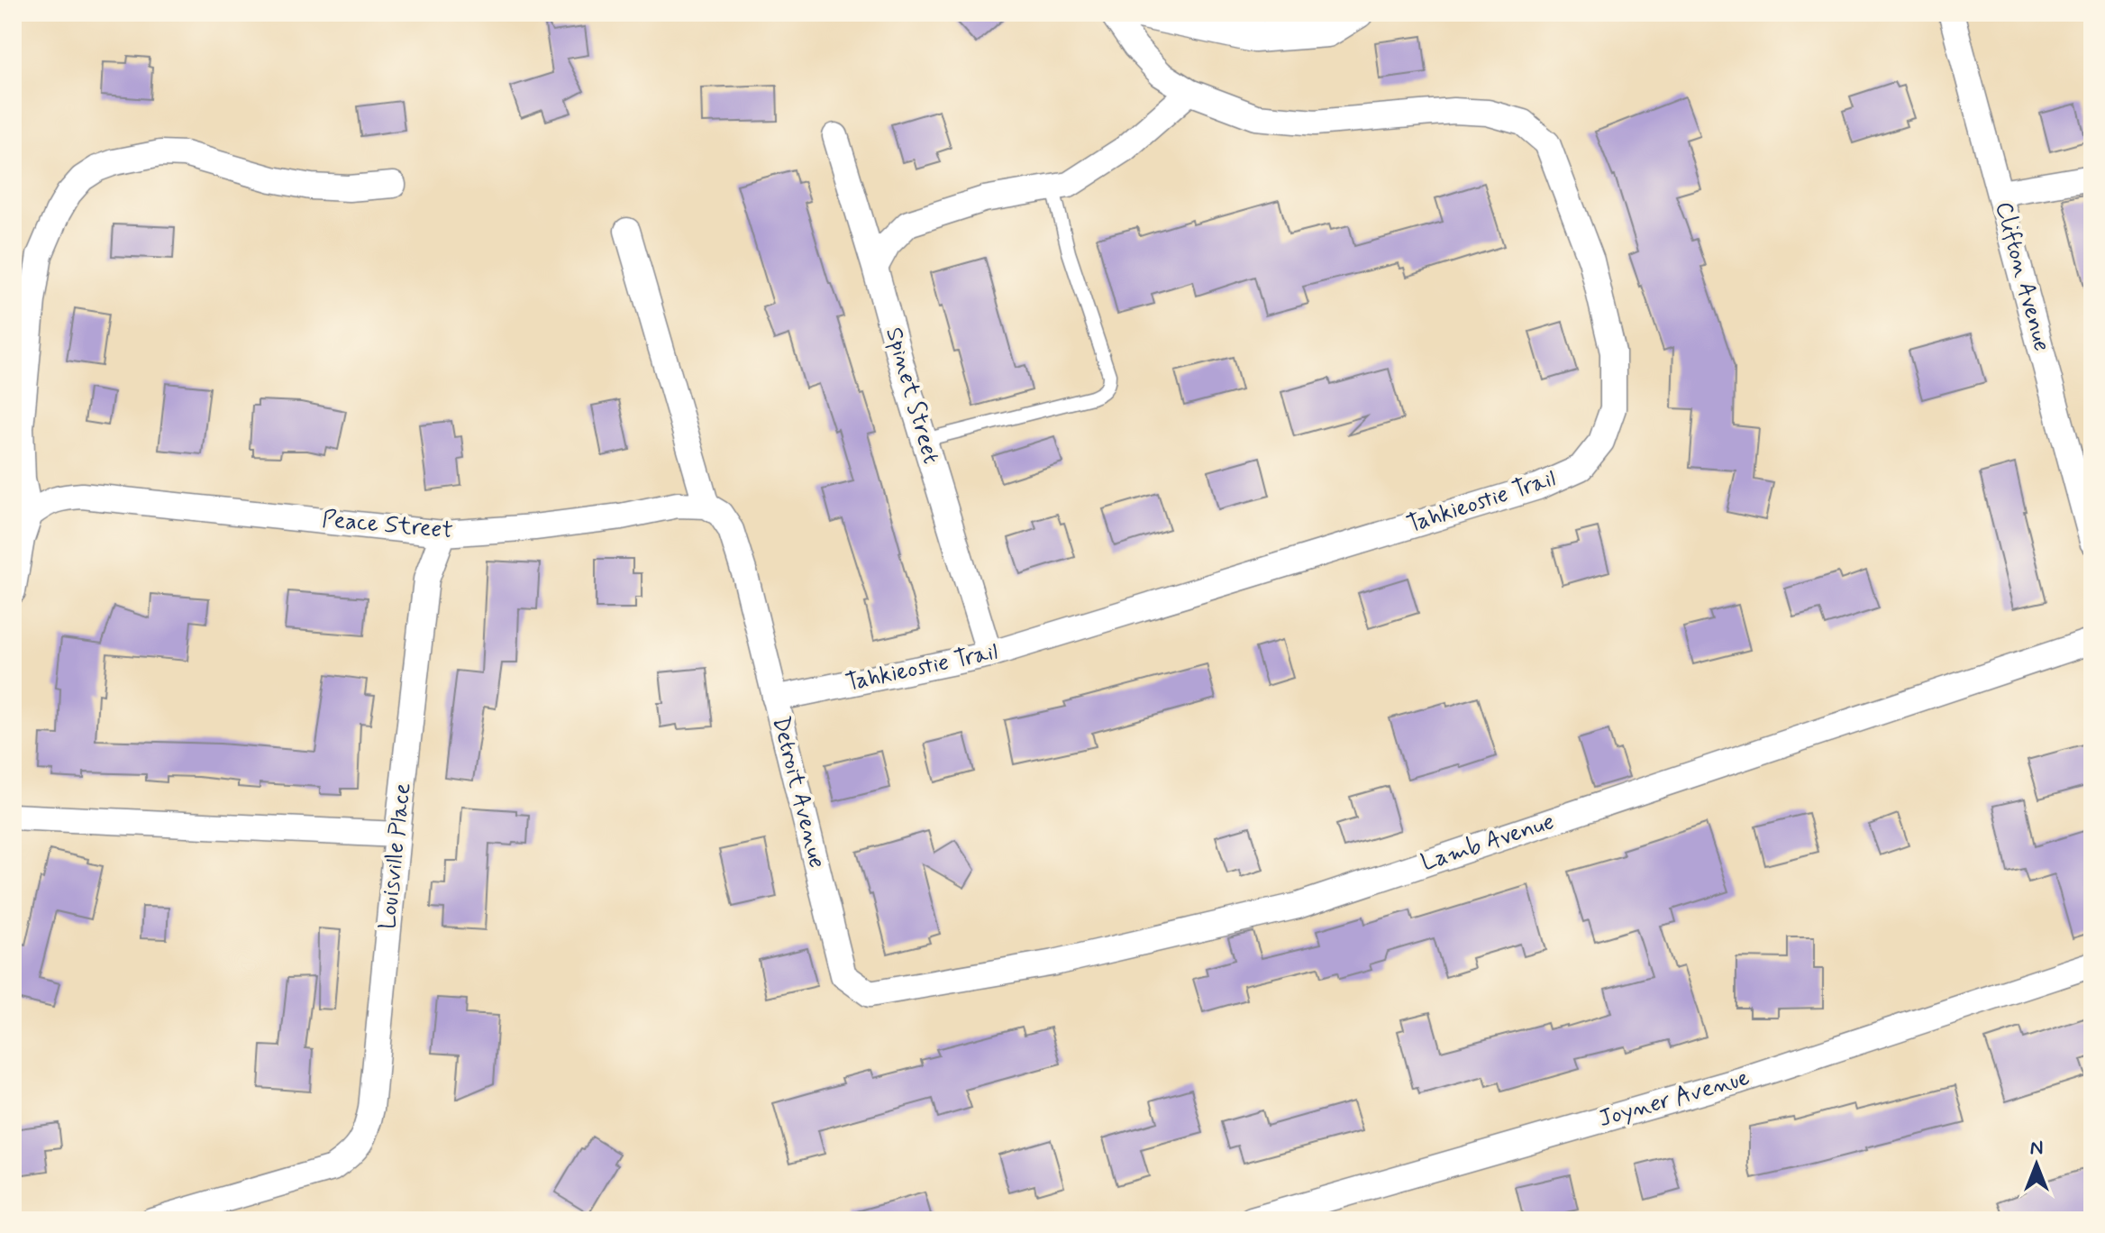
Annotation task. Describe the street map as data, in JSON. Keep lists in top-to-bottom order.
{
  "streets": {
    "street": [
      "Clifton Avenue",
      "Spinet Street",
      "Tahkieostie Trail",
      "Peace Street",
      "Detroit Avenue",
      "Lamb Avenue",
      "Louisville Place",
      "Joyner Avenue"
    ]
  },
  "crossings": [
    ["Spinet Street", "Tahkieostie Trail"],
    ["Tahkieostie Trail", "Detroit Avenue"],
    ["Peace Street", "Detroit Avenue"],
    ["Peace Street", "Louisville Place"],
    ["Detroit Avenue", "Lamb Avenue"]
  ],
  "north": "top"
}
